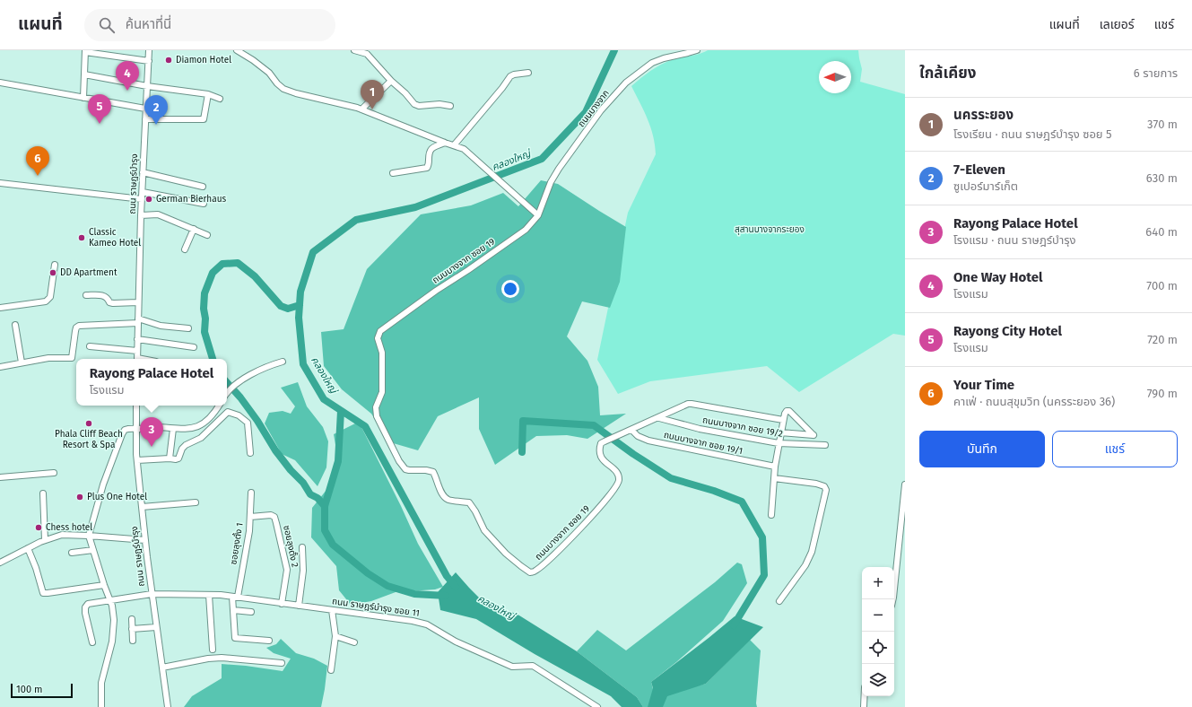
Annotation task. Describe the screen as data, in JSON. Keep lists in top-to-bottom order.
{
  "streets": {
    "street": [
      "ถนนบางจาก",
      "ถนน ราษฎร์บำรุง",
      "ถนนบางจาก ซอย 19",
      "ถนนบางจาก ซอย 19/2",
      "ถนนบางจาก ซอย 19/1",
      "ซอยลุงตั้ง 1",
      "ซอยลุงตั้ง 2",
      "ถนน ราษฎร์บำรุง ซอย 11"
    ]
  },
  "crossings": [
    ["ถนนบางจาก", "ถนนบางจาก ซอย 19"],
    ["ถนน ราษฎร์บำรุง", "ถนน ราษฎร์บำรุง ซอย 11"],
    ["ถนนบางจาก ซอย 19", "ถนนบางจาก ซอย 19/2"],
    ["ถนนบางจาก ซอย 19", "ถนนบางจาก ซอย 19/1"],
    ["ซอยลุงตั้ง 1", "ซอยลุงตั้ง 2"],
    ["ซอยลุงตั้ง 1", "ถนน ราษฎร์บำรุง ซอย 11"],
    ["ซอยลุงตั้ง 2", "ถนน ราษฎร์บำรุง ซอย 11"]
  ],
  "water": ["คลองใหญ่"],
  "parks": ["สุสานบางจากระยอง"],
  "places": [
    "Diamon Hotel",
    "German Bierhaus",
    "Classic Kameo Hotel",
    "DD Apartment",
    "Phala Cliff Beach Resort & Spa",
    "Plus One Hotel",
    "Chess hotel"
  ],
  "scale_bar": "100 m",
  "north": "left",
  "page": {
    "header": "แผนที่",
    "search": "ค้นหาที่นี่",
    "nav": ["แผนที่", "เลเยอร์", "แชร์"],
    "heading": ["ใกล้เคียง", "6 รายการ"],
    "pins": [
      "4",
      "1",
      "5",
      "2",
      "6",
      "3"
    ],
    "list": [
      {
        "mark": "1",
        "name": "นครระยอง",
        "note": "โรงเรียน · ถนน ราษฎร์บำรุง ซอย 5",
        "value": "370 m"
      },
      {
        "mark": "2",
        "name": "7-Eleven",
        "note": "ซูเปอร์มาร์เก็ต",
        "value": "630 m"
      },
      {
        "mark": "3",
        "name": "Rayong Palace Hotel",
        "note": "โรงแรม · ถนน ราษฎร์บำรุง",
        "value": "640 m"
      },
      {
        "mark": "4",
        "name": "One Way Hotel",
        "note": "โรงแรม",
        "value": "700 m"
      },
      {
        "mark": "5",
        "name": "Rayong City Hotel",
        "note": "โรงแรม",
        "value": "720 m"
      },
      {
        "mark": "6",
        "name": "Your Time",
        "note": "คาเฟ่ · ถนนสุขุมวิท (นครระยอง 36)",
        "value": "790 m"
      }
    ],
    "popup": ["Rayong Palace Hotel", "โรงแรม"],
    "buttons": ["บันทึก", "แชร์"],
    "map_buttons": ["+", "−"],
    "scale": "100 m"
  }
}
